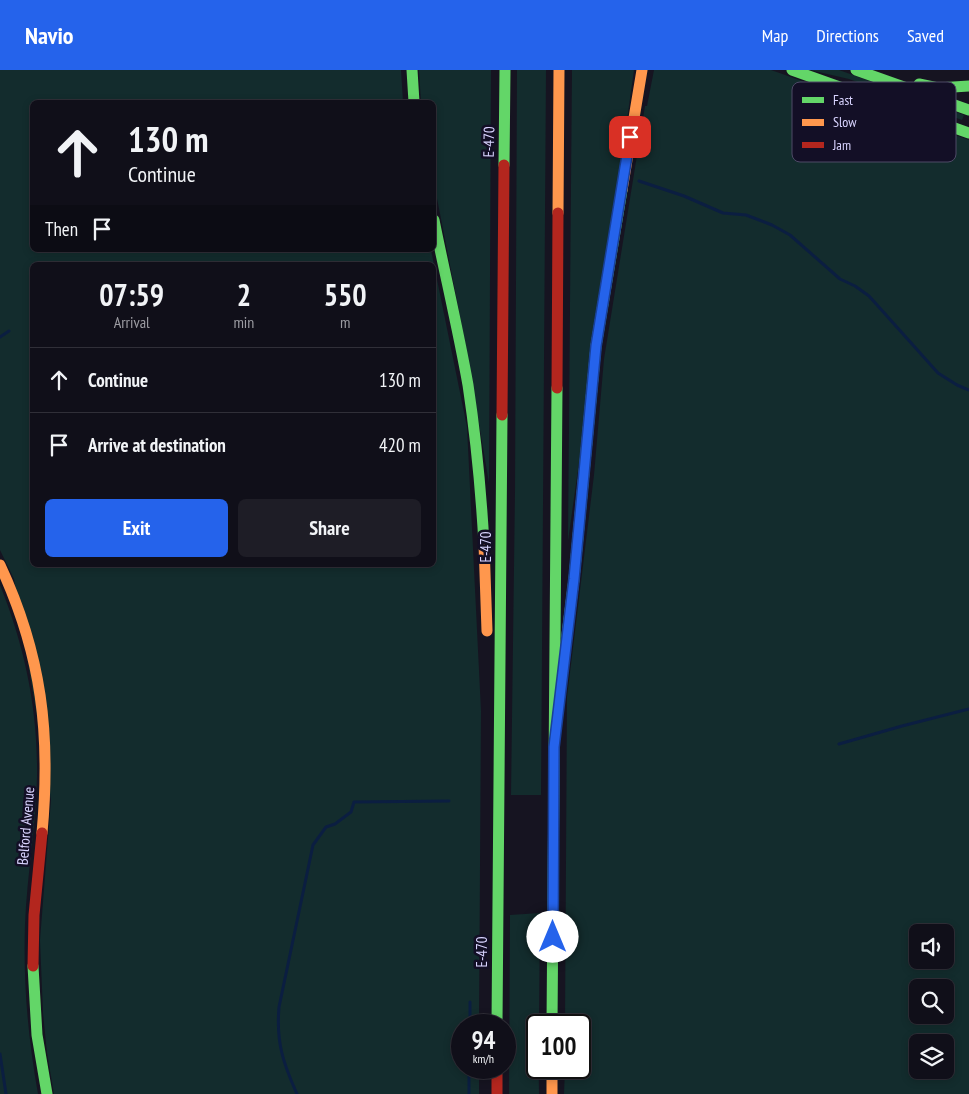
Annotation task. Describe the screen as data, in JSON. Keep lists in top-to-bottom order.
{
  "streets": {
    "main road": ["E-470", "Belford Avenue"]
  },
  "legend": ["Fast", "Slow", "Jam"],
  "page": {
    "header": "Navio",
    "nav": ["Map", "Directions", "Saved"],
    "turn": ["130 m", "Continue"],
    "then": "Then",
    "eta": [
      "07:59",
      "Arrival",
      "2",
      "min",
      "550",
      "m"
    ],
    "list": [
      {
        "name": "Continue",
        "value": "130 m"
      },
      {
        "name": "Arrive at destination",
        "value": "420 m"
      }
    ],
    "buttons": ["Exit", "Share"],
    "speed": "94 km/h",
    "limit": "100"
  }
}
